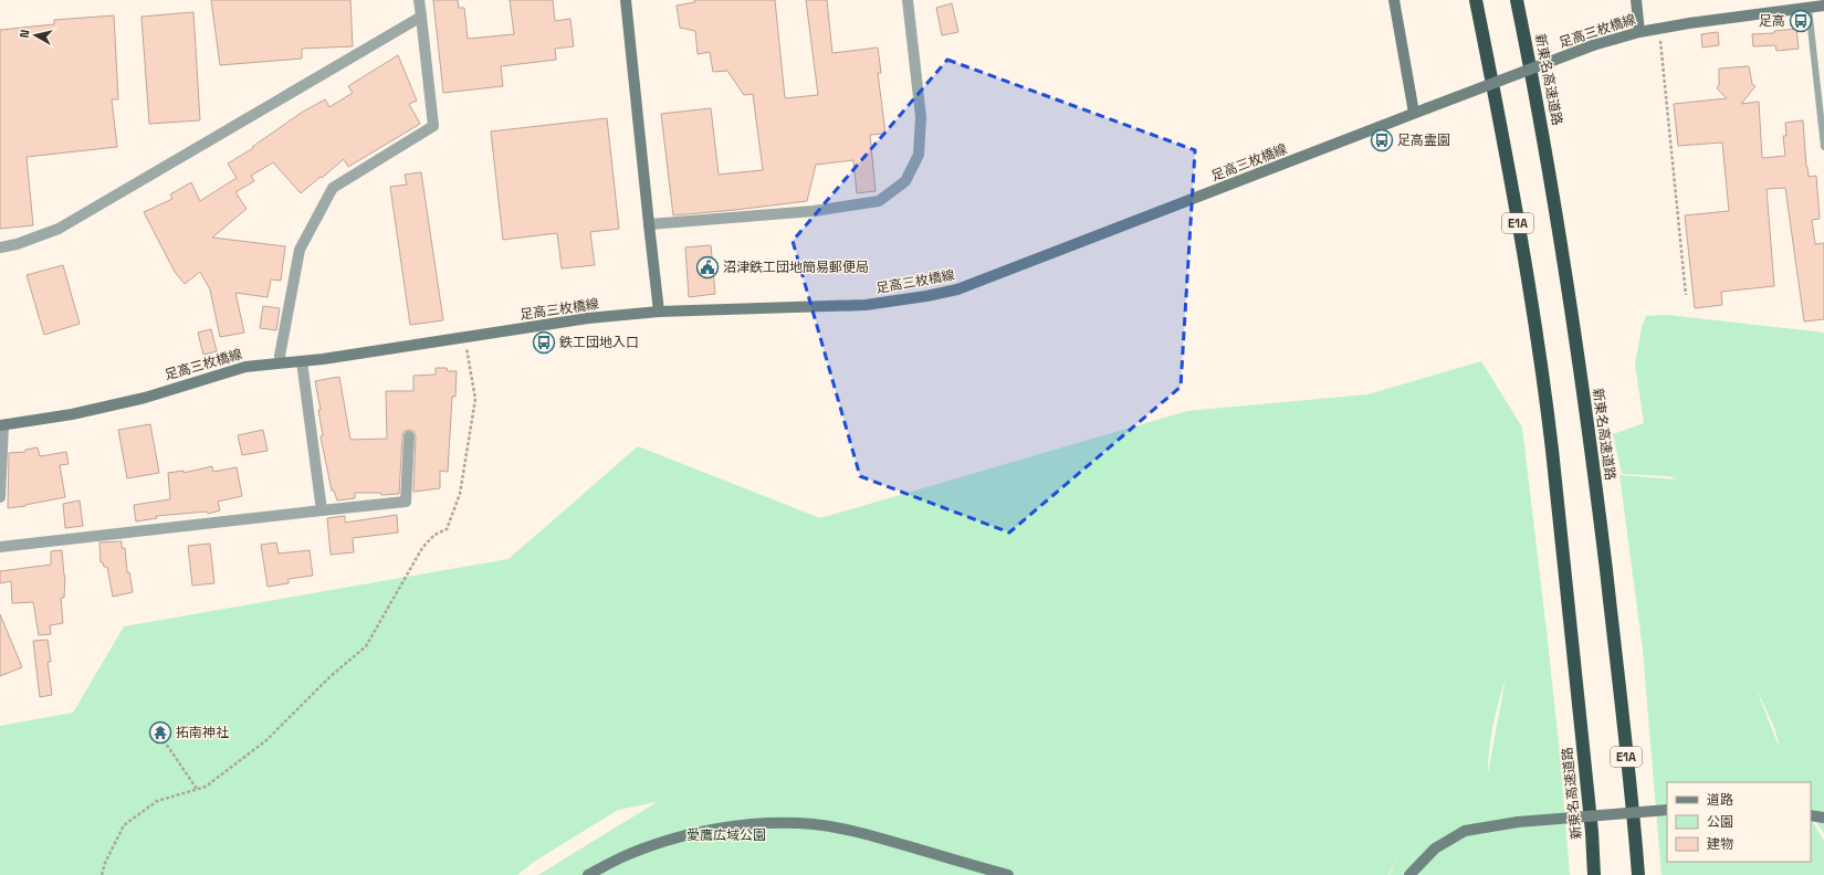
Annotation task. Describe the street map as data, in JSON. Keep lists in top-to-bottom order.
{
  "streets": {
    "highway": ["新東名高速道路", "E1A"],
    "main road": ["足高三枚橋線"]
  },
  "parks": ["愛鷹広域公園"],
  "places": {
    "bus stop": ["足高", "足高霊園", "鉄工団地入口"],
    "public building": ["沼津鉄工団地簡易郵便局"],
    "temple": ["拓南神社"]
  },
  "legend": ["道路", "公園", "建物"],
  "north": "left"
}
